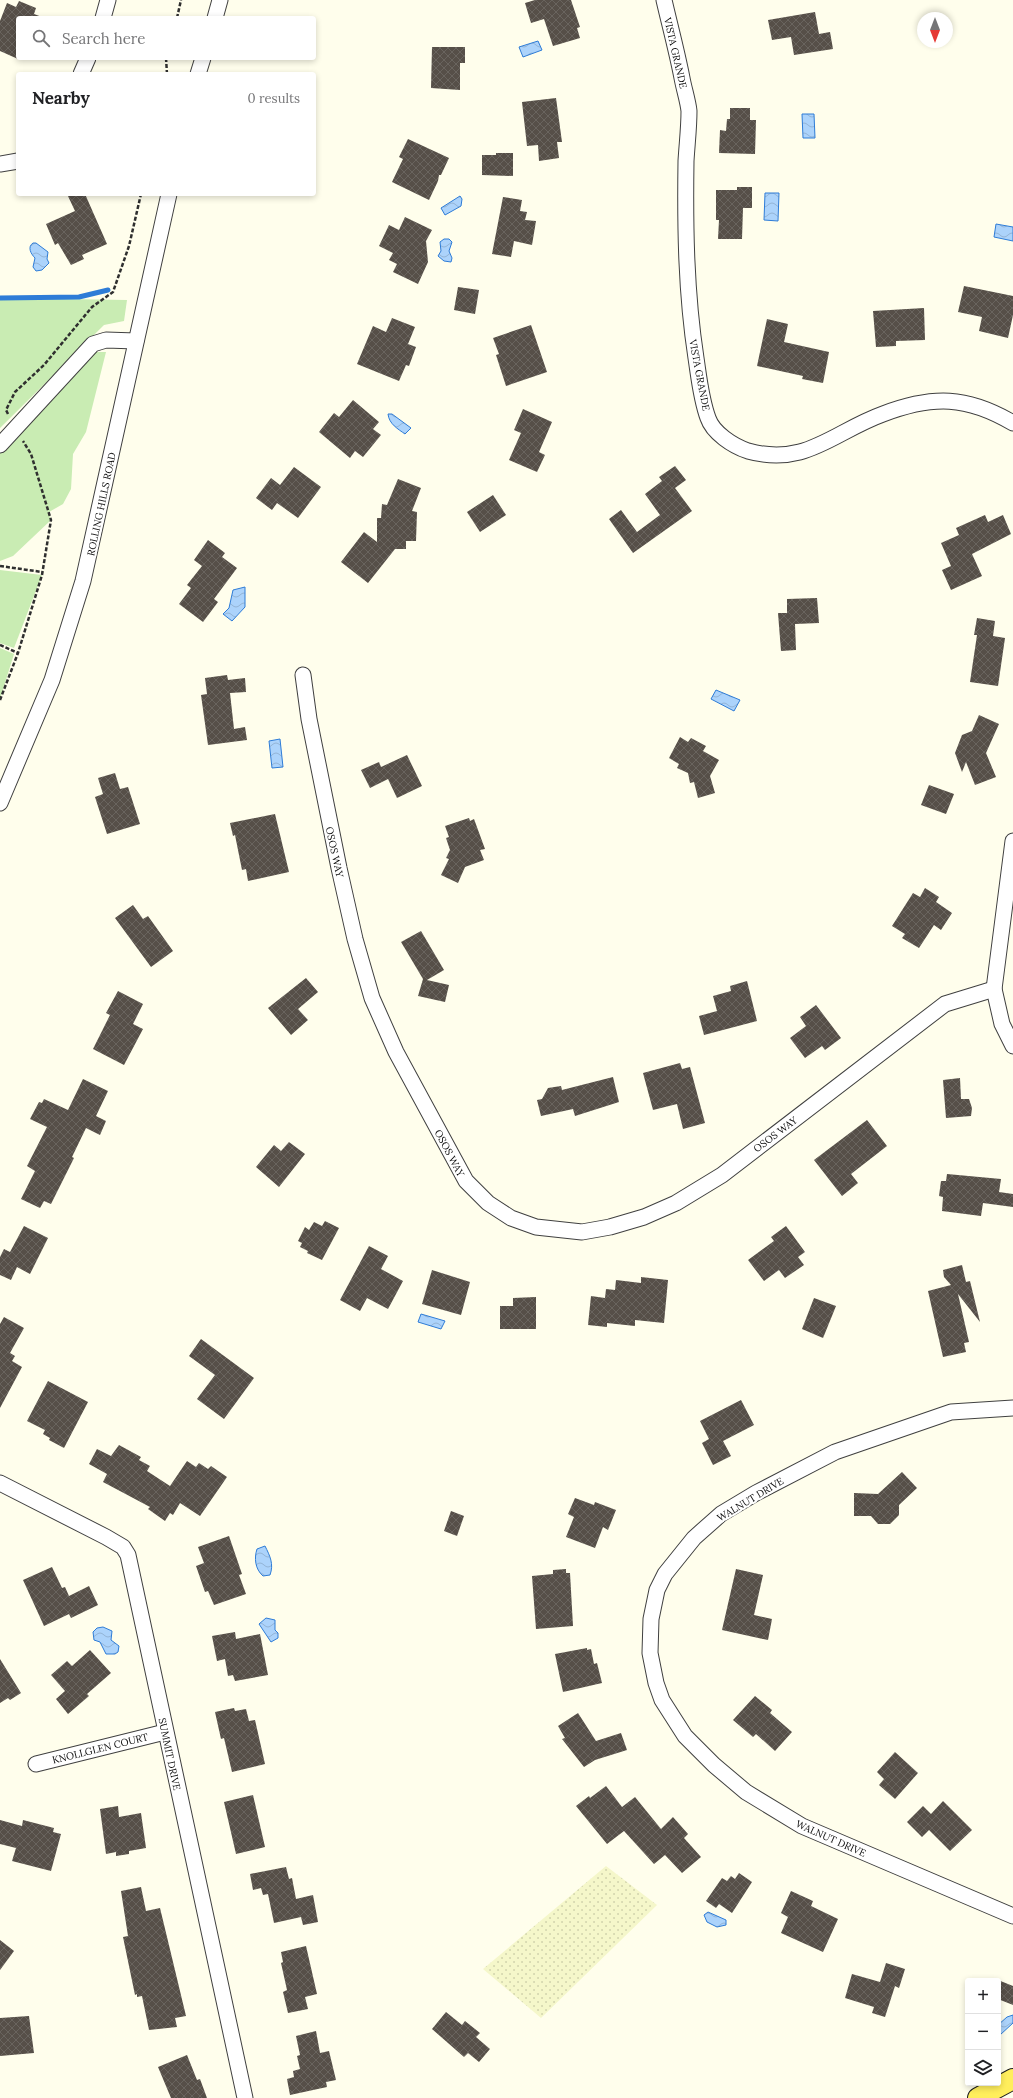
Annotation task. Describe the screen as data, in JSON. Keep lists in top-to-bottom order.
{
  "streets": {
    "street": [
      "VISTA GRANDE",
      "ROLLING HILLS ROAD",
      "OSOS WAY",
      "WALNUT DRIVE",
      "KNOLLGLEN COURT",
      "SUMMIT DRIVE"
    ]
  },
  "crossings": [
    ["KNOLLGLEN COURT", "SUMMIT DRIVE"]
  ],
  "north": "bottom",
  "page": {
    "search": "Search here",
    "heading": ["Nearby", "0 results"],
    "map_buttons": ["+", "−"]
  }
}
